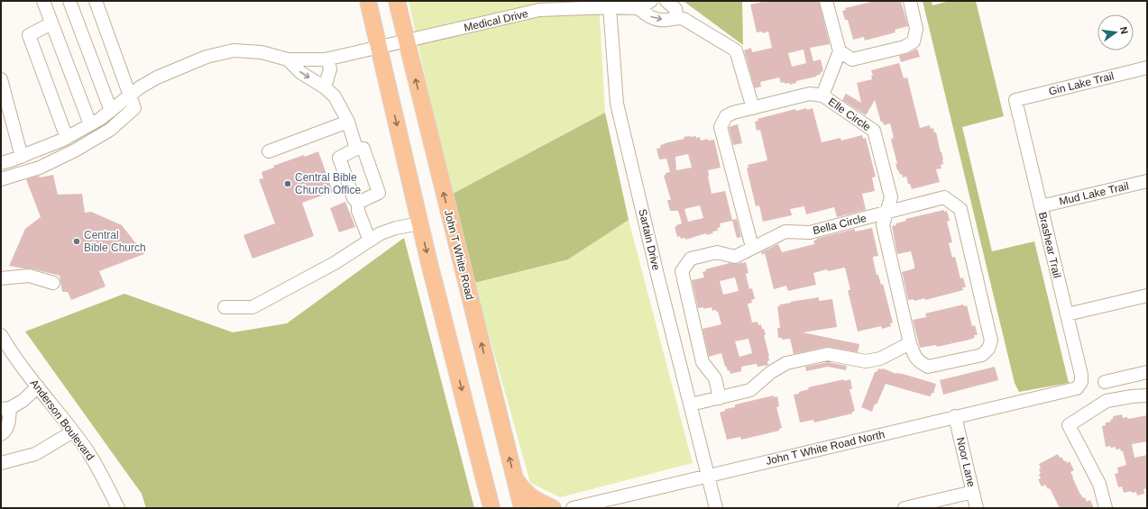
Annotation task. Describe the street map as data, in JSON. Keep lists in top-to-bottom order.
{
  "streets": {
    "main road": ["John T White Road"],
    "street": [
      "Medical Drive",
      "Gin Lake Trail",
      "Elle Circle",
      "Mud Lake Trail",
      "Bella Circle",
      "Sartain Drive",
      "Brashear Trail",
      "Anderson Boulevard",
      "John T White Road North",
      "Noor Lane"
    ]
  },
  "crossings": [
    ["Medical Drive", "Sartain Drive"],
    ["Medical Drive", "John T White Road"],
    ["Gin Lake Trail", "Brashear Trail"],
    ["Elle Circle", "Bella Circle"],
    ["Mud Lake Trail", "Brashear Trail"],
    ["Sartain Drive", "John T White Road North"],
    ["Brashear Trail", "John T White Road North"],
    ["John T White Road North", "Noor Lane"]
  ],
  "places": ["Central Bible Church Office", "Central Bible Church"],
  "north": "right"
}
